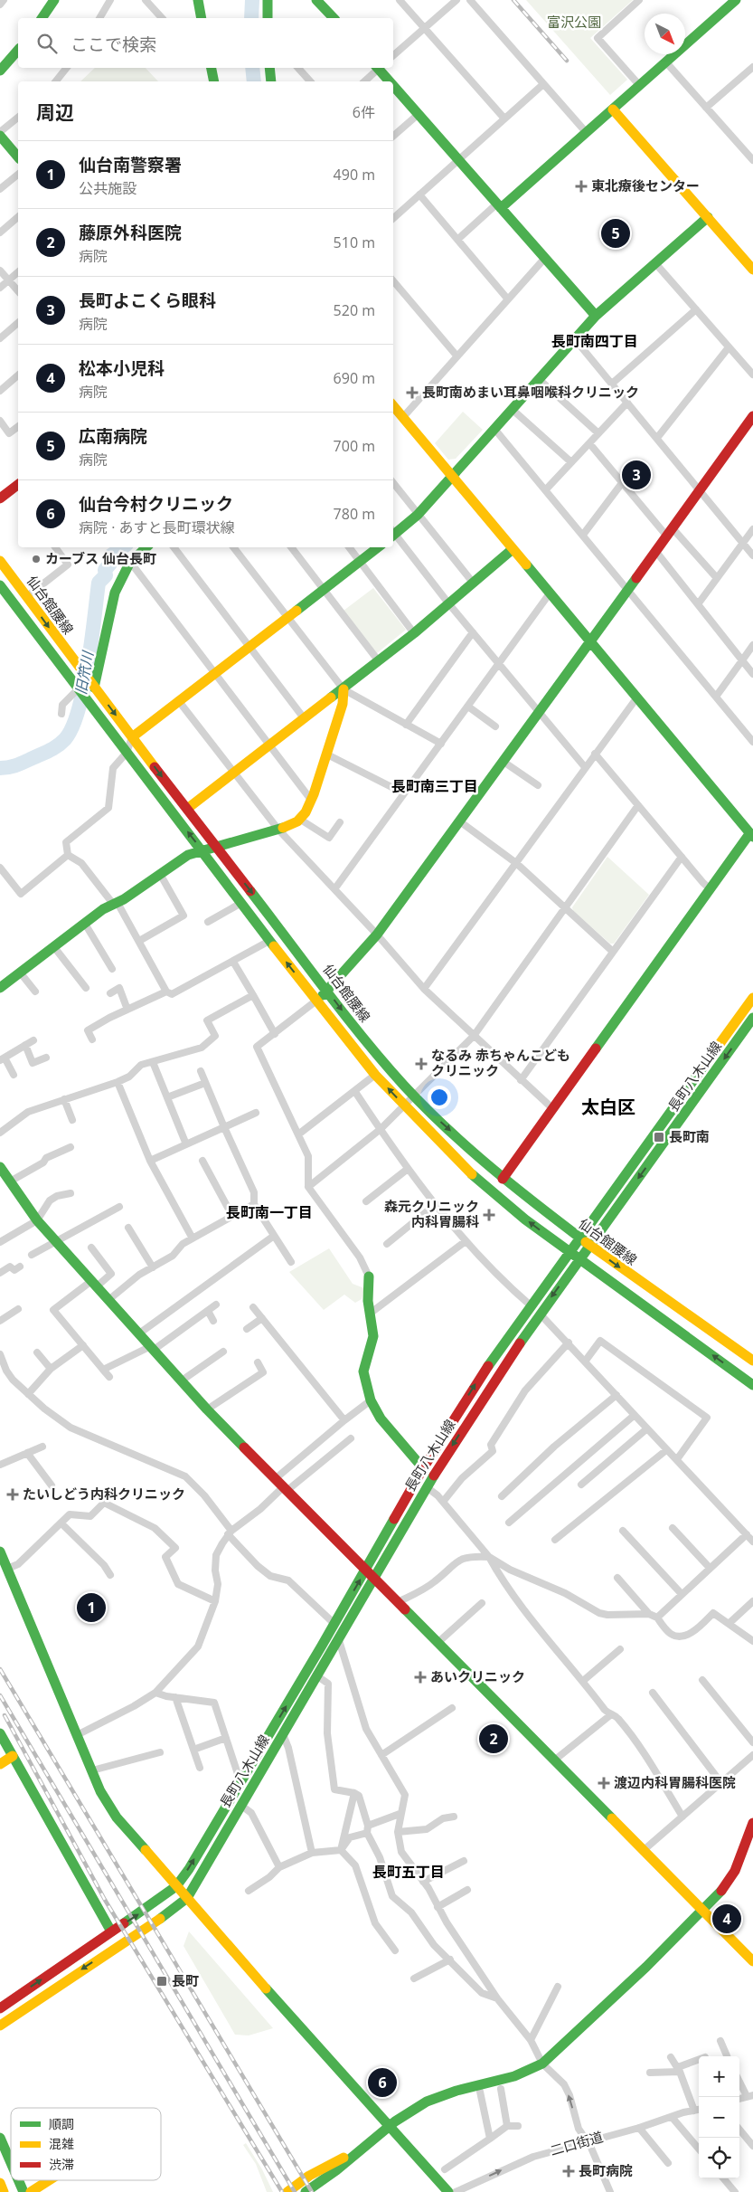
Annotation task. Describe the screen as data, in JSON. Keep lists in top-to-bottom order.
{
  "streets": {
    "street": ["仙台館腰線", "長町八木山線", "二口街道"]
  },
  "crossings": [
    ["仙台館腰線", "長町八木山線"]
  ],
  "districts": [
    "長町南四丁目",
    "長町南三丁目",
    "太白区",
    "長町南一丁目",
    "長町五丁目"
  ],
  "water": ["旧笊川"],
  "parks": ["富沢公園"],
  "places": {
    "health": [
      "東北療後センター",
      "長町南めまい耳鼻咽喉科クリニック",
      "なるみ 赤ちゃんこども クリニック",
      "森元クリニック 内科胃腸科",
      "たいしどう内科クリニック",
      "あいクリニック",
      "渡辺内科胃腸科医院",
      "長町病院"
    ],
    "other": ["カーブス 仙台長町"],
    "transit": ["長町南", "長町"]
  },
  "legend": ["順調", "混雑", "渋滞"],
  "north": "bottom right",
  "page": {
    "search": "ここで検索",
    "heading": ["周辺", "6件"],
    "list": [
      {
        "mark": "1",
        "name": "仙台南警察署",
        "note": "公共施設",
        "value": "490 m"
      },
      {
        "mark": "2",
        "name": "藤原外科医院",
        "note": "病院",
        "value": "510 m"
      },
      {
        "mark": "3",
        "name": "長町よこくら眼科",
        "note": "病院",
        "value": "520 m"
      },
      {
        "mark": "4",
        "name": "松本小児科",
        "note": "病院",
        "value": "690 m"
      },
      {
        "mark": "5",
        "name": "広南病院",
        "note": "病院",
        "value": "700 m"
      },
      {
        "mark": "6",
        "name": "仙台今村クリニック",
        "note": "病院 · あすと長町環状線",
        "value": "780 m"
      }
    ],
    "pins": [
      "5",
      "3",
      "1",
      "2",
      "4",
      "6"
    ],
    "map_buttons": ["+", "−"]
  }
}
